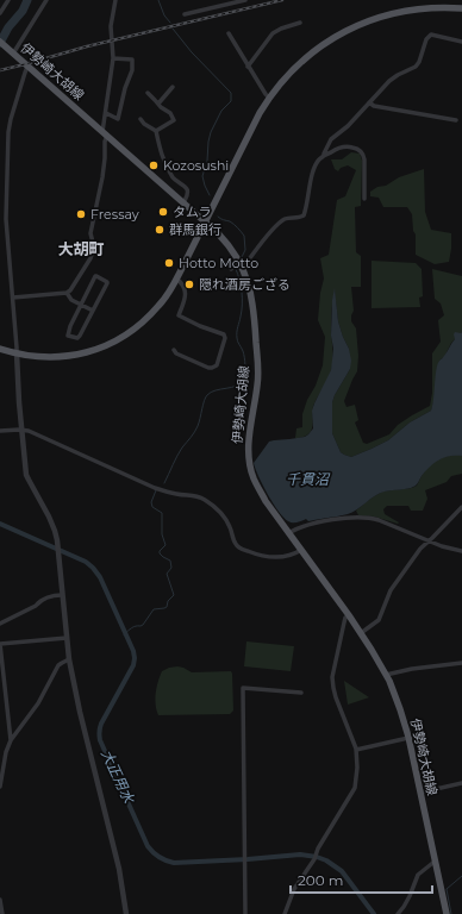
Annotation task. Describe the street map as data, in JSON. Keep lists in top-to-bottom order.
{
  "streets": {
    "main road": ["伊勢崎大胡線"]
  },
  "districts": ["大胡町"],
  "water": ["千貫沼", "大正用水"],
  "places": [
    "Kozosushi",
    "タムラ",
    "Fressay",
    "群馬銀行",
    "Hotto Motto",
    "隠れ酒房ござる"
  ],
  "scale_bar": "200 m"
}
